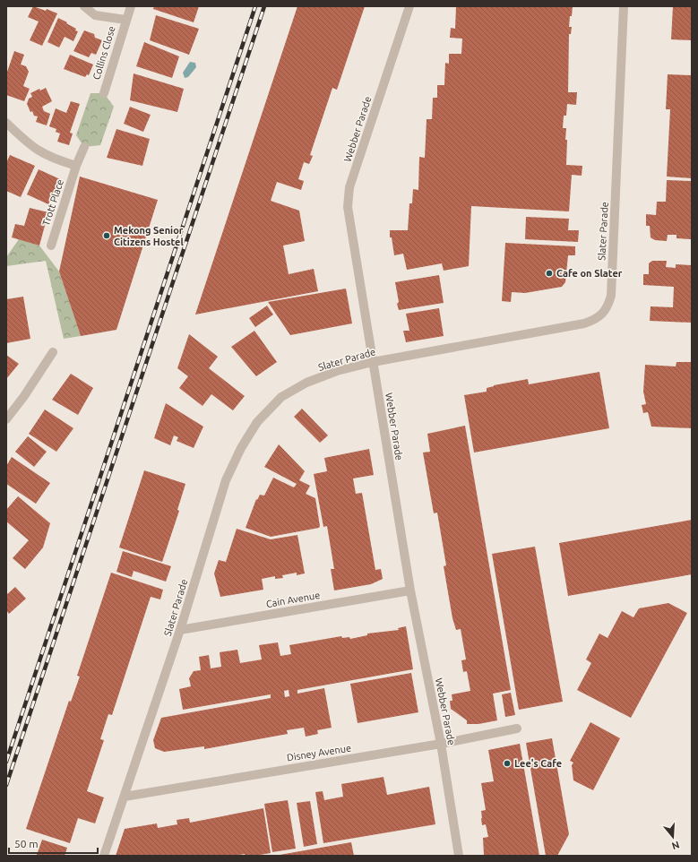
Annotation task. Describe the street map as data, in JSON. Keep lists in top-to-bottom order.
{
  "streets": {
    "street": [
      "Collins Close",
      "Webber Parade",
      "Trott Place",
      "Slater Parade",
      "Cain Avenue",
      "Disney Avenue"
    ]
  },
  "crossings": [
    ["Webber Parade", "Slater Parade"],
    ["Webber Parade", "Cain Avenue"],
    ["Webber Parade", "Disney Avenue"],
    ["Slater Parade", "Cain Avenue"],
    ["Slater Parade", "Disney Avenue"]
  ],
  "places": ["Mekong Senior Citizens Hostel", "Cafe on Slater", "Lee's Cafe"],
  "scale_bar": "50 m",
  "north": "bottom"
}
